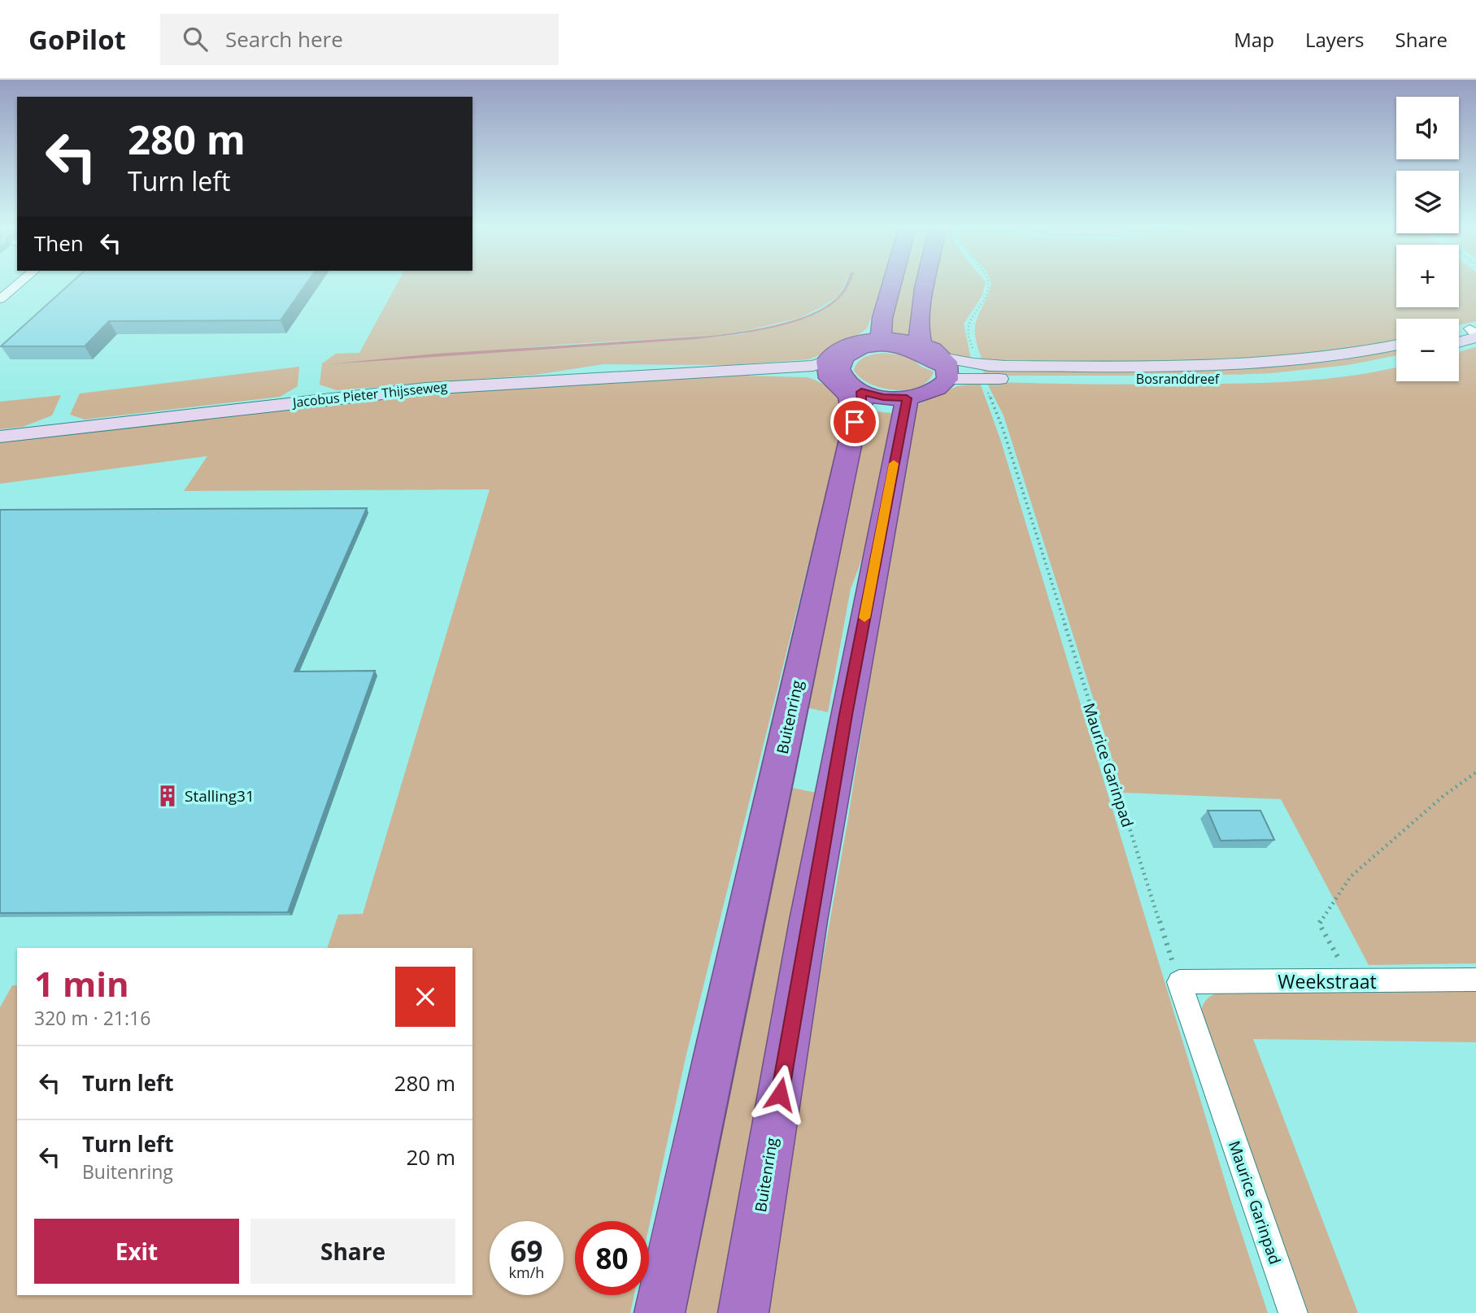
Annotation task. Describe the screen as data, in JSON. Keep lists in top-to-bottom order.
{
  "streets": {
    "highway": ["Buitenring"],
    "main road": ["Bosranddreef", "Jacobus Pieter Thijsseweg"],
    "street": ["Maurice Garinpad", "Weekstraat"]
  },
  "crossings": [
    ["Bosranddreef", "Maurice Garinpad"],
    ["Jacobus Pieter Thijsseweg", "Buitenring"],
    ["Maurice Garinpad", "Weekstraat"]
  ],
  "places": {
    "building": ["Stalling31"]
  },
  "page": {
    "header": "GoPilot",
    "search": "Search here",
    "nav": ["Map", "Layers", "Share"],
    "map_buttons": ["+", "−"],
    "turn": ["280 m", "Turn left"],
    "then": "Then",
    "heading": ["1 min", "320 m · 21:16"],
    "list": [
      {
        "name": "Turn left",
        "value": "280 m"
      },
      {
        "name": "Turn left",
        "note": "Buitenring",
        "value": "20 m"
      }
    ],
    "buttons": ["Exit", "Share"],
    "speed": "69 km/h",
    "limit": "80"
  }
}
